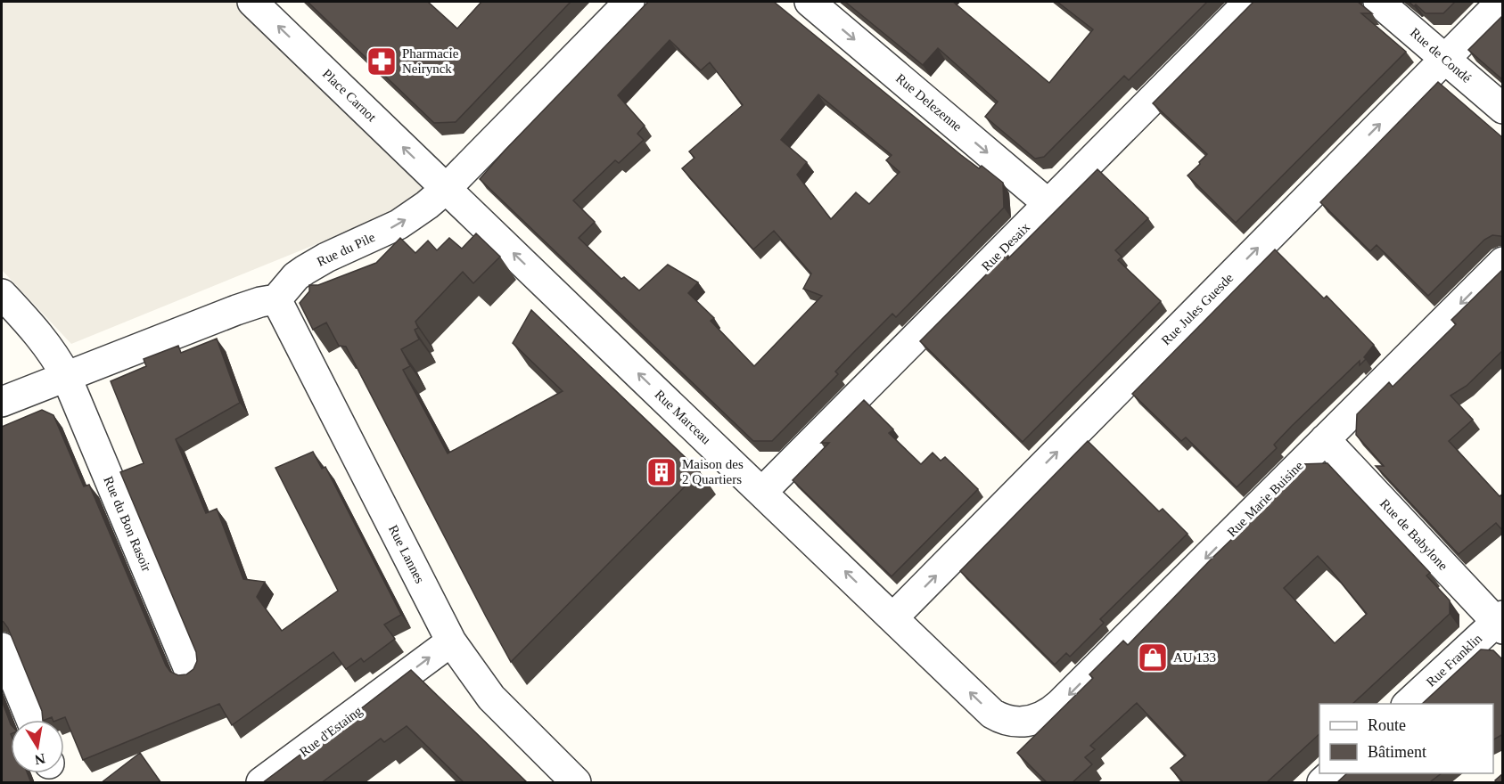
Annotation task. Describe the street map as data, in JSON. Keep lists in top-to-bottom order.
{
  "streets": {
    "street": [
      "Rue de Condé",
      "Place Carnot",
      "Rue Delezenne",
      "Rue Desaix",
      "Rue du Pile",
      "Rue Jules Guesde",
      "Rue Marceau",
      "Rue Marie Buisine",
      "Rue du Bon Rasoir",
      "Rue de Babylone",
      "Rue Lannes",
      "Rue Franklin",
      "Rue d'Estaing"
    ]
  },
  "crossings": [
    ["Rue de Condé", "Rue Jules Guesde"],
    ["Place Carnot", "Rue du Pile"],
    ["Place Carnot", "Rue Marceau"],
    ["Rue Delezenne", "Rue Desaix"],
    ["Rue Desaix", "Rue Marceau"],
    ["Rue du Pile", "Rue Marceau"],
    ["Rue du Pile", "Rue Lannes"],
    ["Rue Jules Guesde", "Rue Marceau"],
    ["Rue Marceau", "Rue Marie Buisine"],
    ["Rue Marie Buisine", "Rue de Babylone"],
    ["Rue de Babylone", "Rue Franklin"],
    ["Rue Lannes", "Rue d'Estaing"]
  ],
  "one_way": [
    "Place Carnot",
    "Rue Delezenne",
    "Rue du Pile",
    "Rue Jules Guesde",
    "Rue Marceau",
    "Rue Marie Buisine",
    "Rue d'Estaing"
  ],
  "places": {
    "pharmacy": ["Pharmacie Neirynck"],
    "building": ["Maison des 2 Quartiers"],
    "shop": ["AU 133"]
  },
  "legend": ["Route", "Bâtiment"],
  "north": "bottom"
}
